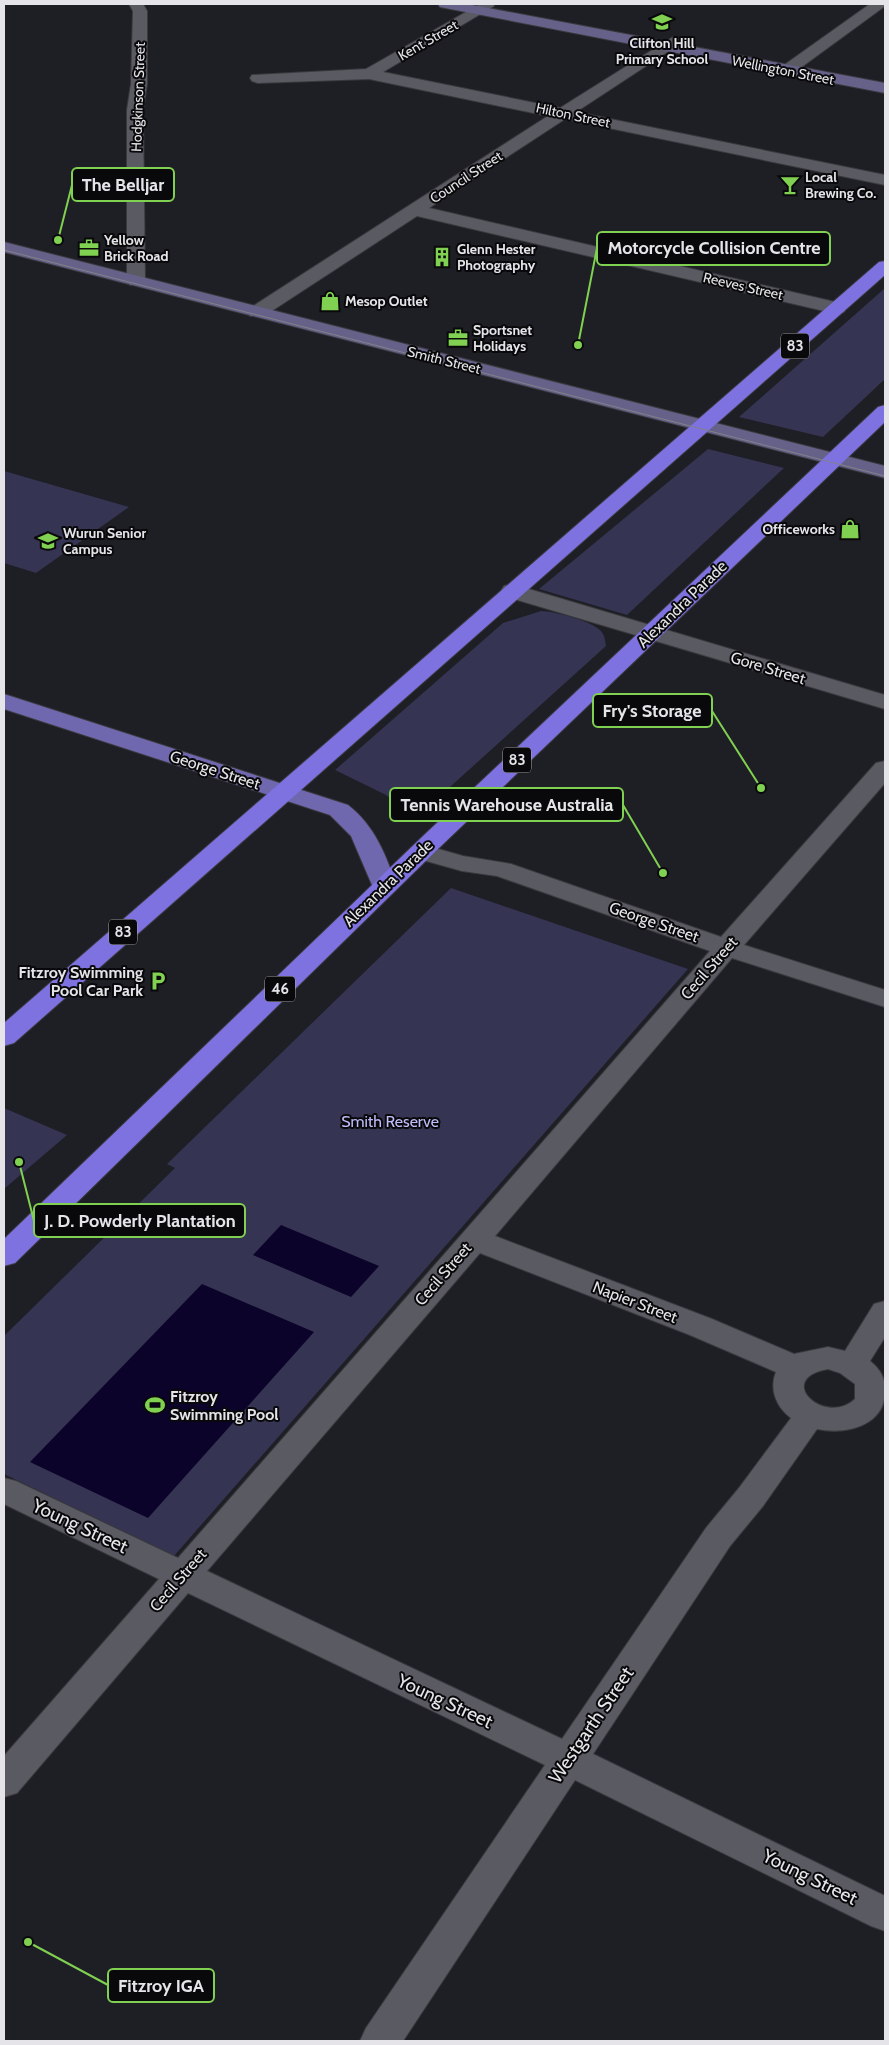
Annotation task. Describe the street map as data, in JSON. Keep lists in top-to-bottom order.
{
  "streets": {
    "highway": ["83", "Alexandra Parade", "46"],
    "main road": ["George Street"],
    "street": [
      "Kent Street",
      "Wellington Street",
      "Hodgkinson Street",
      "Hilton Street",
      "Council Street",
      "Reeves Street",
      "Smith Street",
      "Gore Street",
      "Cecil Street",
      "Napier Street",
      "Young Street",
      "Westgarth Street"
    ]
  },
  "crossings": [
    ["Kent Street", "Wellington Street"],
    ["Kent Street", "Hilton Street"],
    ["Wellington Street", "Council Street"],
    ["Hodgkinson Street", "Smith Street"],
    ["Hilton Street", "Council Street"],
    ["Council Street", "Reeves Street"],
    ["Council Street", "Smith Street"],
    ["Reeves Street", "83"],
    ["83", "Smith Street"],
    ["83", "Gore Street"],
    ["83", "George Street"],
    ["Smith Street", "Alexandra Parade"],
    ["Alexandra Parade", "Gore Street"],
    ["Alexandra Parade", "George Street"],
    ["George Street", "Cecil Street"],
    ["Cecil Street", "Napier Street"],
    ["Cecil Street", "Young Street"],
    ["Napier Street", "Westgarth Street"],
    ["Young Street", "Westgarth Street"]
  ],
  "parks": ["Smith Reserve"],
  "places": {
    "school or university": ["Clifton Hill Primary School", "Wurun Senior Campus"],
    "bar": ["Local Brewing Co."],
    "other": [
      "The Belljar",
      "Motorcycle Collision Centre",
      "Fry's Storage",
      "Tennis Warehouse Australia",
      "J. D. Powderly Plantation",
      "Fitzroy IGA"
    ],
    "office": ["Yellow Brick Road", "Sportsnet Holidays"],
    "building": ["Glenn Hester Photography"],
    "shop": ["Mesop Outlet", "Officeworks"],
    "parking": ["Fitzroy Swimming Pool Car Park"],
    "sports": ["Fitzroy Swimming Pool"]
  }
}
